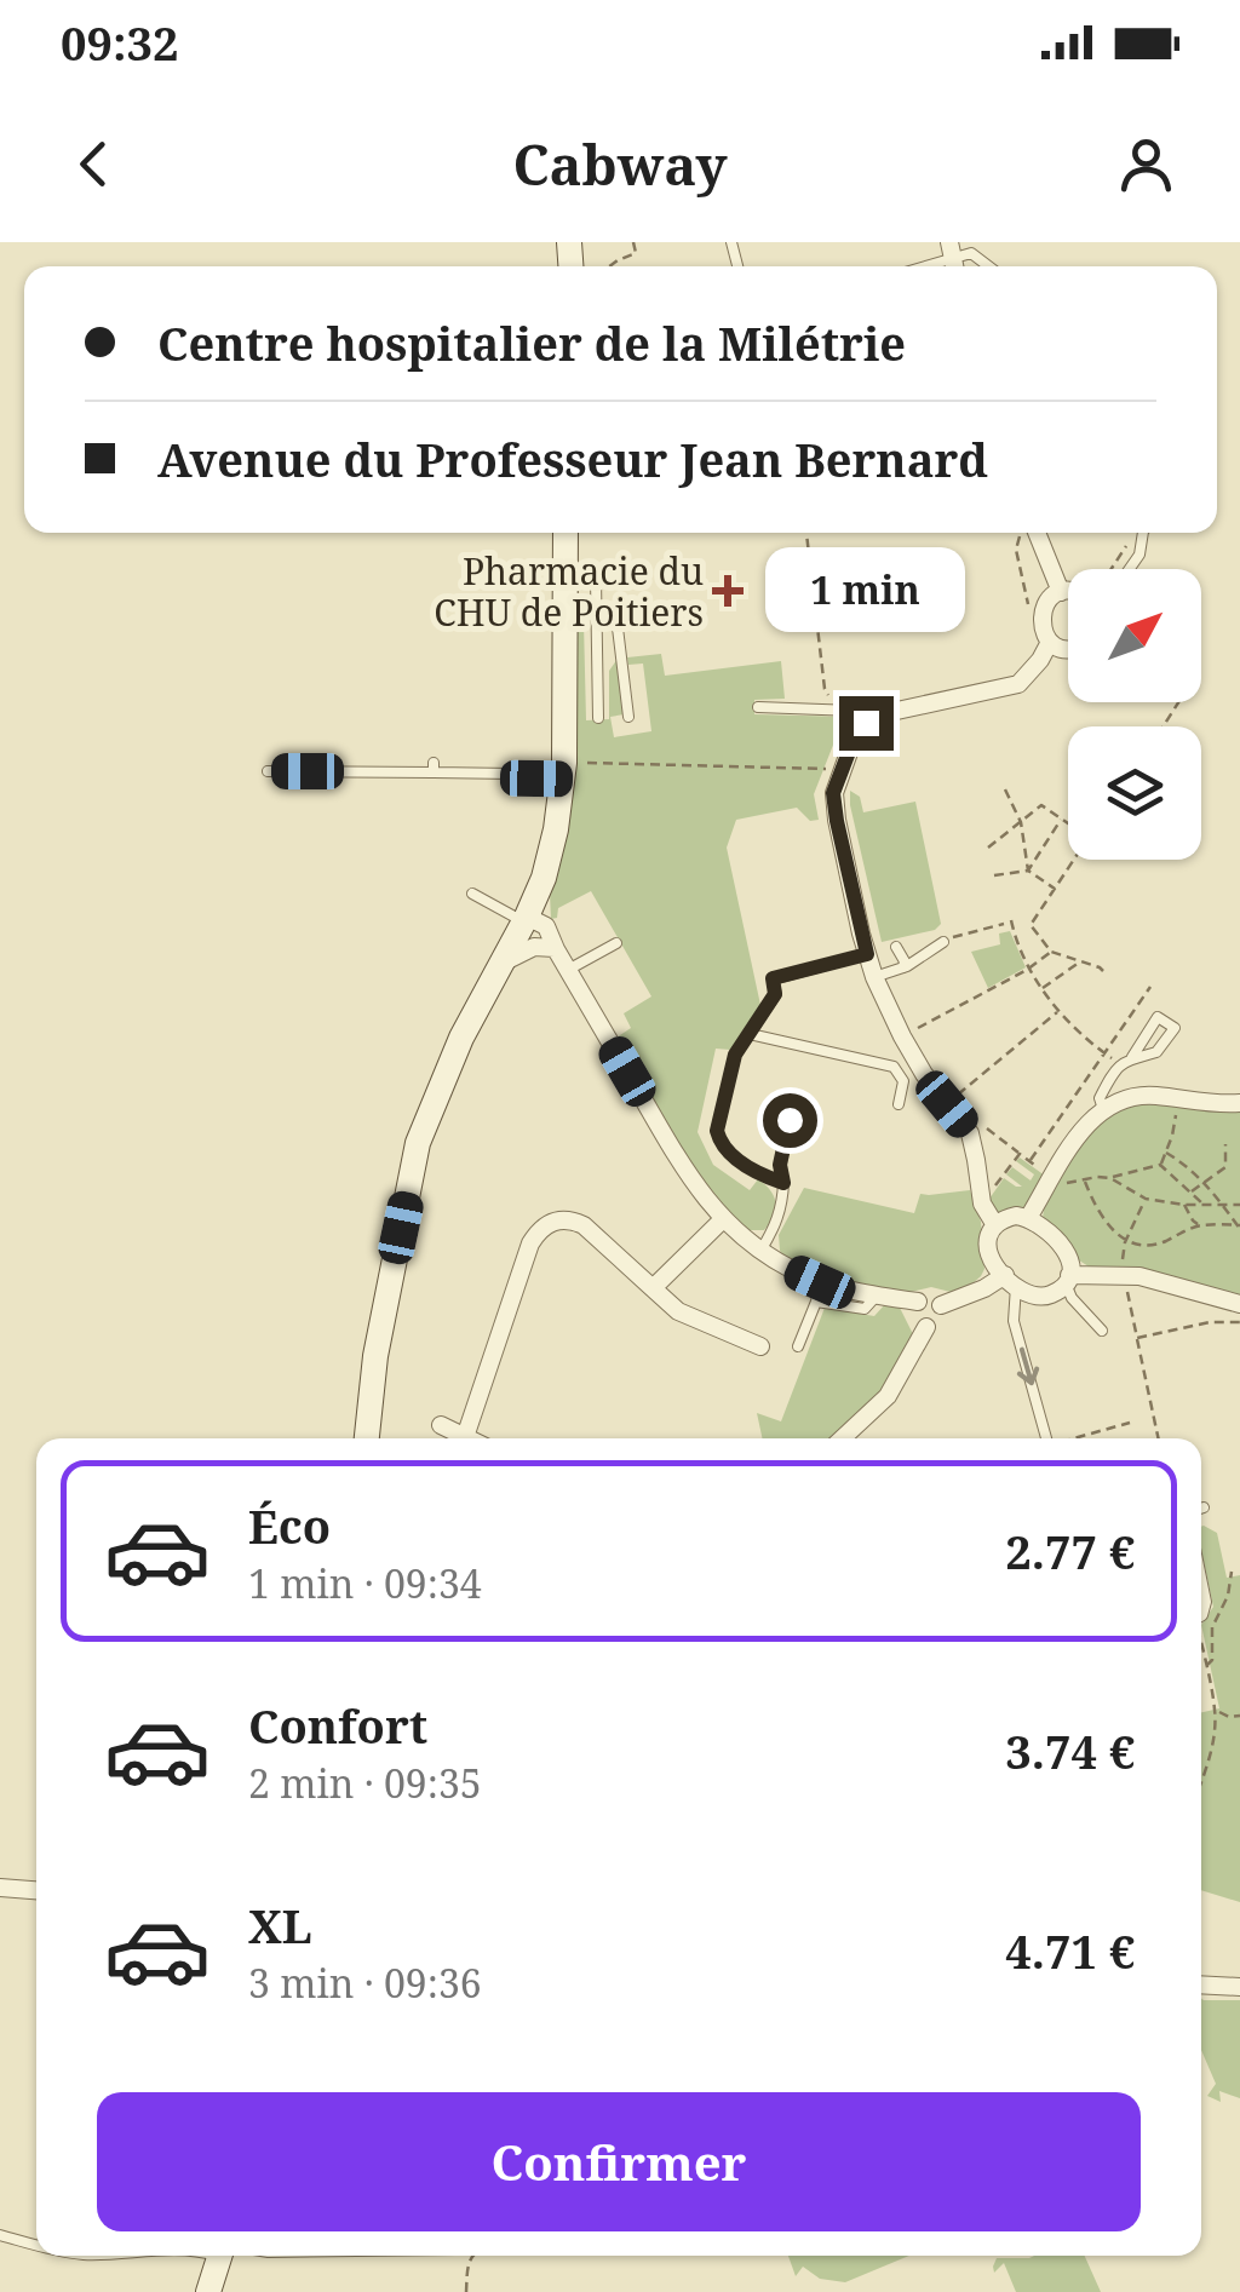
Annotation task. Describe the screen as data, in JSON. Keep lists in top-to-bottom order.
{
  "places": {
    "health": ["Pharmacie du CHU de Poitiers"]
  },
  "north": "top right",
  "page": {
    "status": "09:32",
    "header": "Cabway",
    "banner": ["Centre hospitalier de la Milétrie", "Avenue du Professeur Jean Bernard"],
    "bubble": "1 min",
    "list": [
      {
        "name": "Éco",
        "note": "1 min · 09:34",
        "value": "2.77 €"
      },
      {
        "name": "Confort",
        "note": "2 min · 09:35",
        "value": "3.74 €"
      },
      {
        "name": "XL",
        "note": "3 min · 09:36",
        "value": "4.71 €"
      }
    ],
    "buttons": "Confirmer"
  }
}
